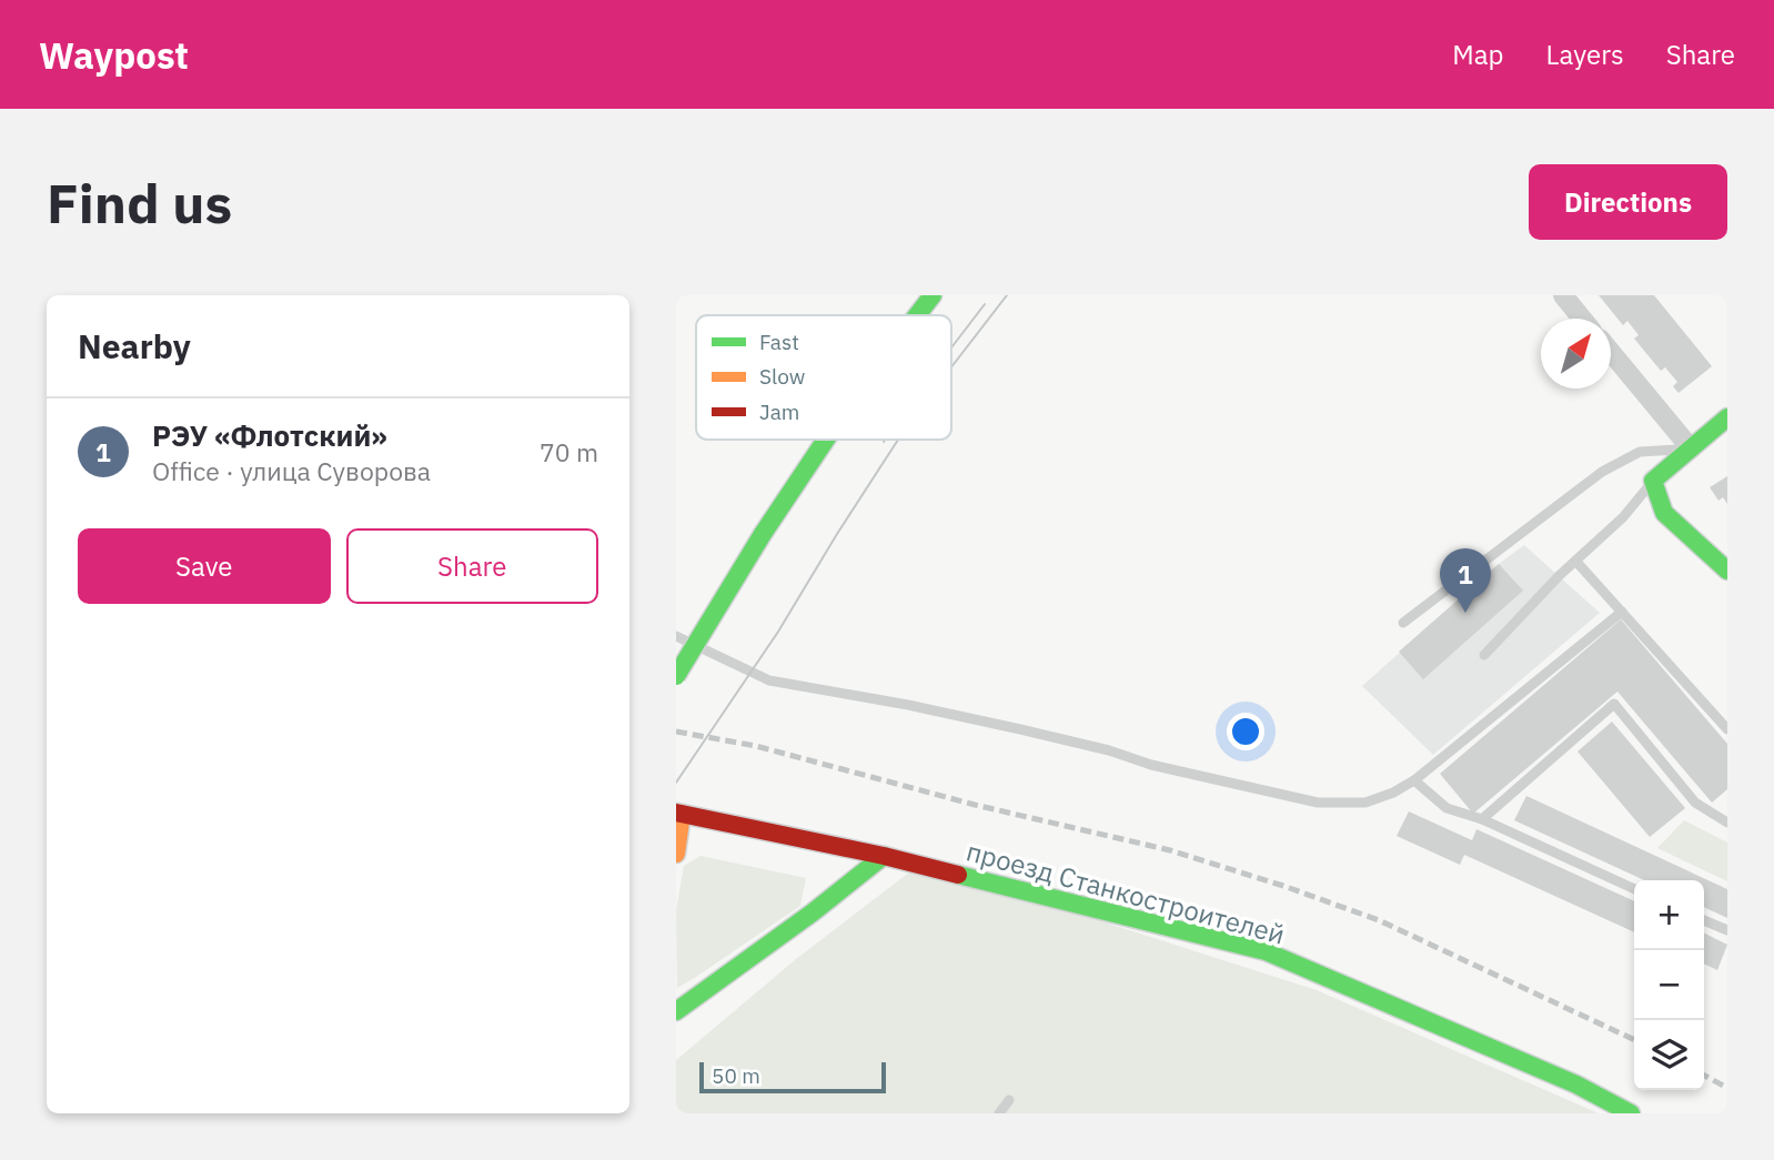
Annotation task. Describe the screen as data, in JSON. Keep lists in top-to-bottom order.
{
  "streets": {
    "main road": ["проезд Станкостроителей"]
  },
  "legend": ["Fast", "Slow", "Jam"],
  "scale_bar": "50 m",
  "north": "top right",
  "page": {
    "header": "Waypost",
    "nav": ["Map", "Layers", "Share"],
    "buttons": [
      "Directions",
      ["Save", "Share"]
    ],
    "title": "Find us",
    "heading": "Nearby",
    "list": [
      {
        "mark": "1",
        "name": "РЭУ «Флотский»",
        "note": "Office · улица Суворова",
        "value": "70 m"
      }
    ],
    "pins": "1",
    "map_buttons": ["+", "−"],
    "scale": "50 m"
  }
}
